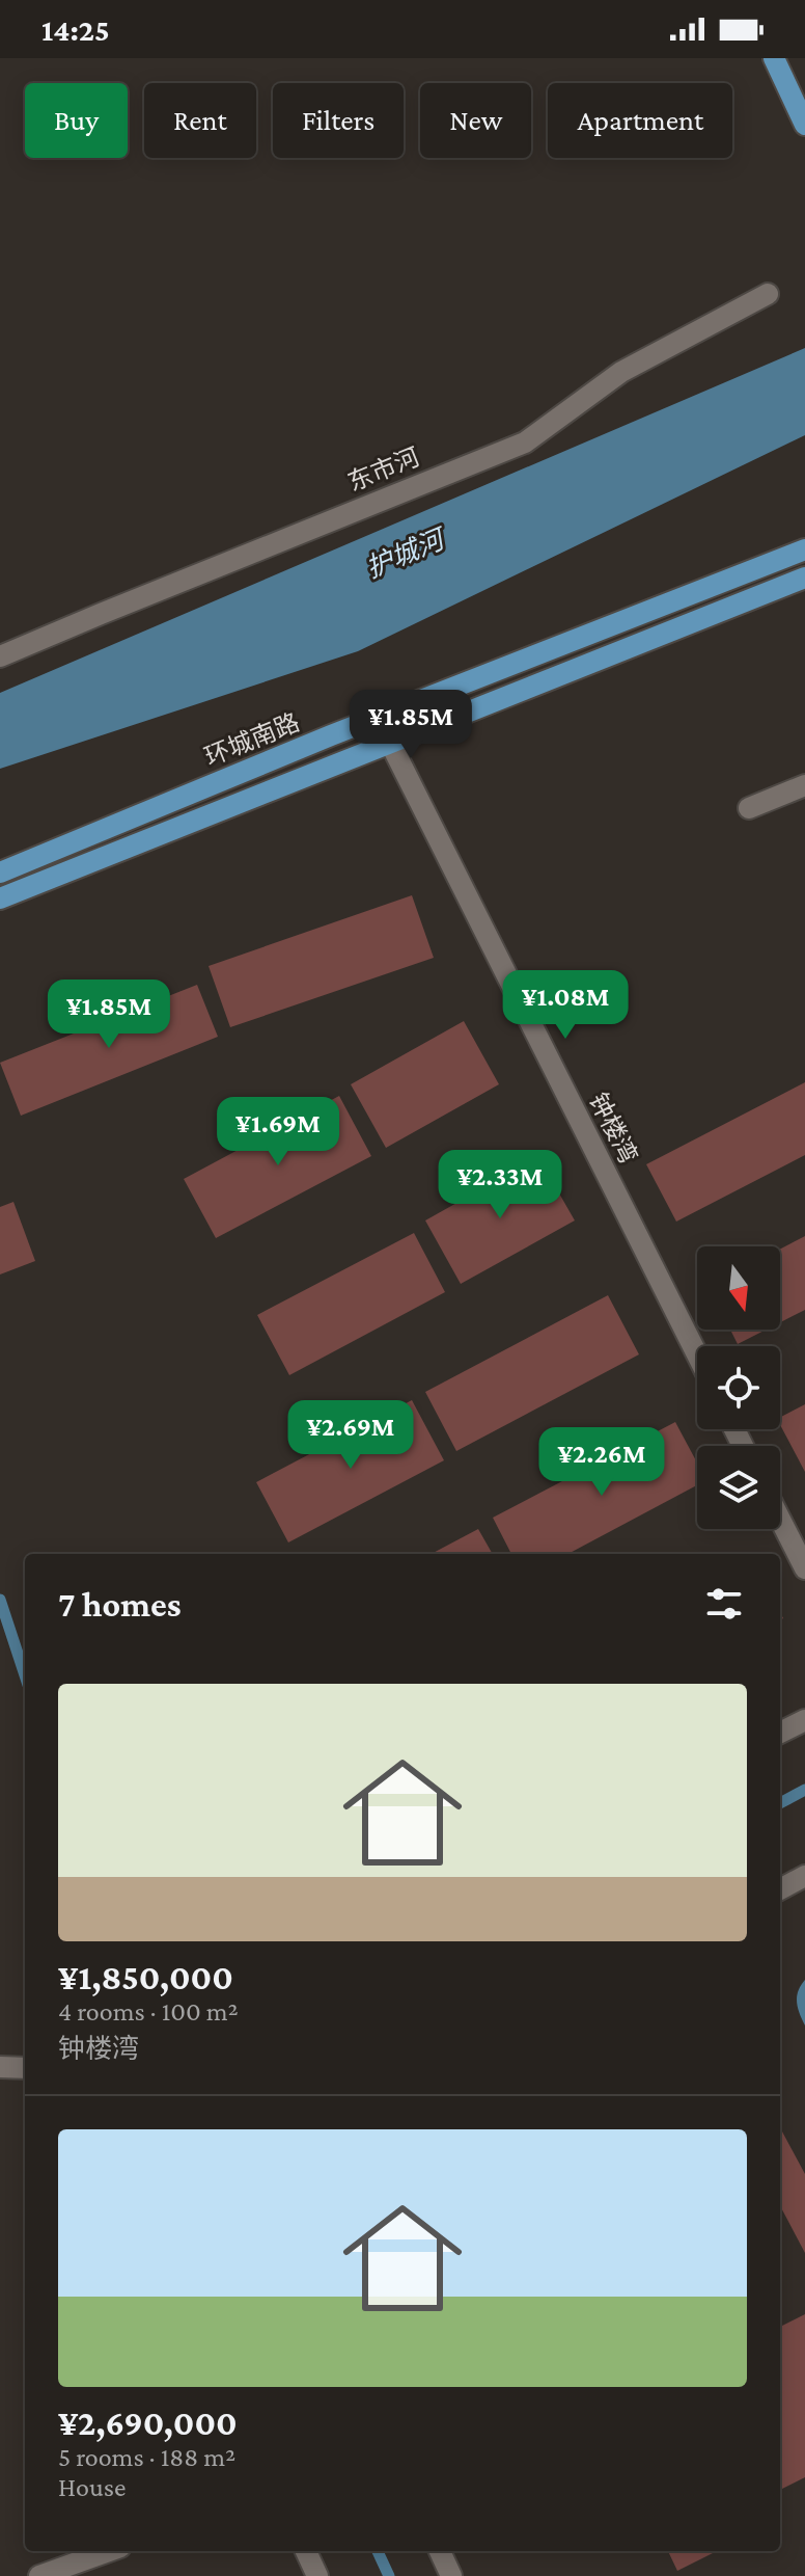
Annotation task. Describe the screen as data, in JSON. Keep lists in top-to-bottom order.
{
  "streets": {
    "main road": ["环城南路"],
    "street": ["东市河", "钟楼湾"]
  },
  "crossings": [
    ["环城南路", "钟楼湾"]
  ],
  "water": ["护城河"],
  "north": "bottom",
  "page": {
    "status": "14:25",
    "chip": [
      "Buy",
      "Rent",
      "Filters",
      "New",
      "Apartment"
    ],
    "price": [
      "¥1.85M",
      "¥1.08M",
      "¥1.85M",
      "¥1.69M",
      "¥2.33M",
      "¥2.69M",
      "¥2.26M"
    ],
    "heading": "7 homes",
    "list": [
      {
        "name": "¥1,850,000",
        "note": "4 rooms · 100 m² · 钟楼湾"
      },
      {
        "name": "¥2,690,000",
        "note": "5 rooms · 188 m² · House"
      }
    ]
  }
}
